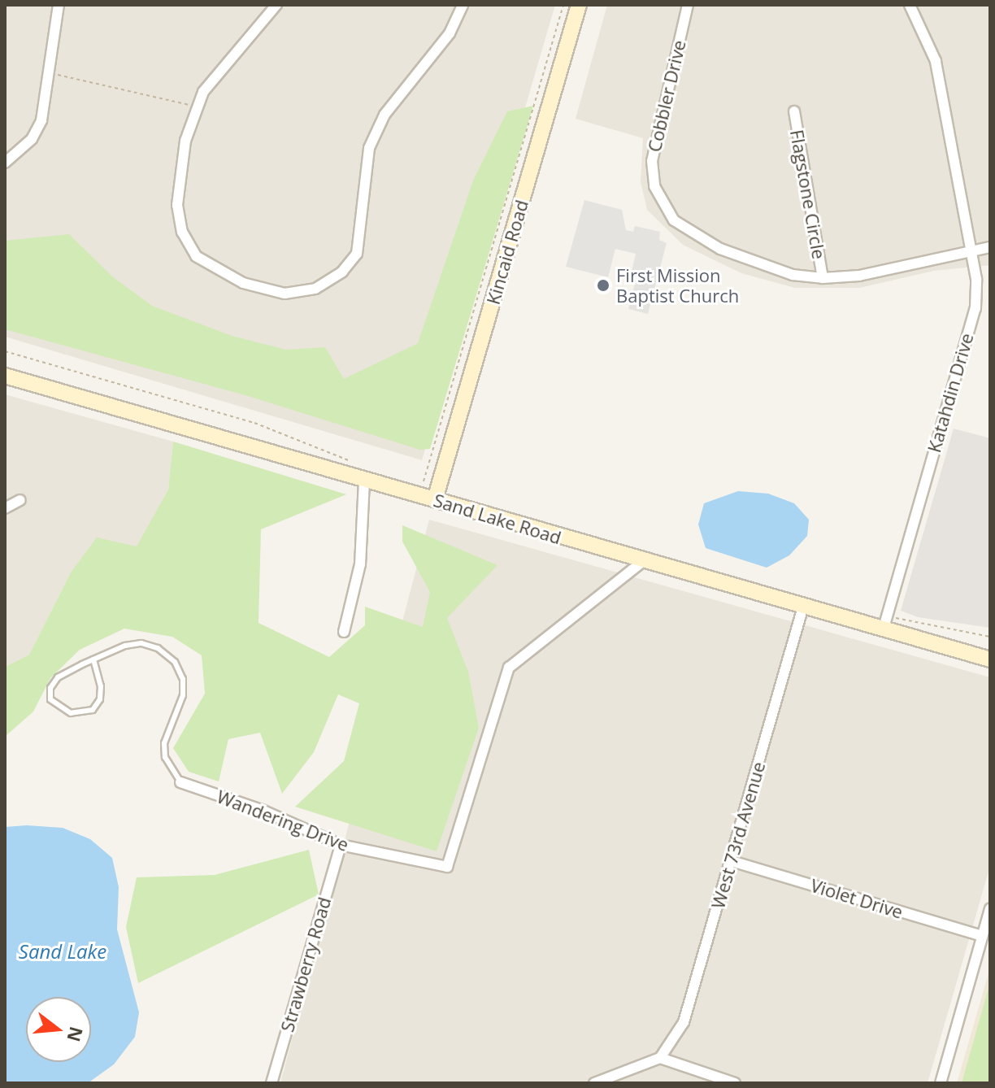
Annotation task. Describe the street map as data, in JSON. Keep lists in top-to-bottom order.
{
  "streets": {
    "main road": ["Kincaid Road", "Sand Lake Road"],
    "street": [
      "Cobbler Drive",
      "Flagstone Circle",
      "Katahdin Drive",
      "Wandering Drive",
      "West 73rd Avenue",
      "Violet Drive",
      "Strawberry Road"
    ]
  },
  "crossings": [
    ["Cobbler Drive", "Flagstone Circle"],
    ["Cobbler Drive", "Katahdin Drive"],
    ["Kincaid Road", "Sand Lake Road"],
    ["Katahdin Drive", "Sand Lake Road"],
    ["Sand Lake Road", "Wandering Drive"],
    ["Sand Lake Road", "West 73rd Avenue"],
    ["Wandering Drive", "Strawberry Road"],
    ["West 73rd Avenue", "Violet Drive"]
  ],
  "water": ["Sand Lake"],
  "places": ["First Mission Baptist Church"],
  "north": "right"
}
